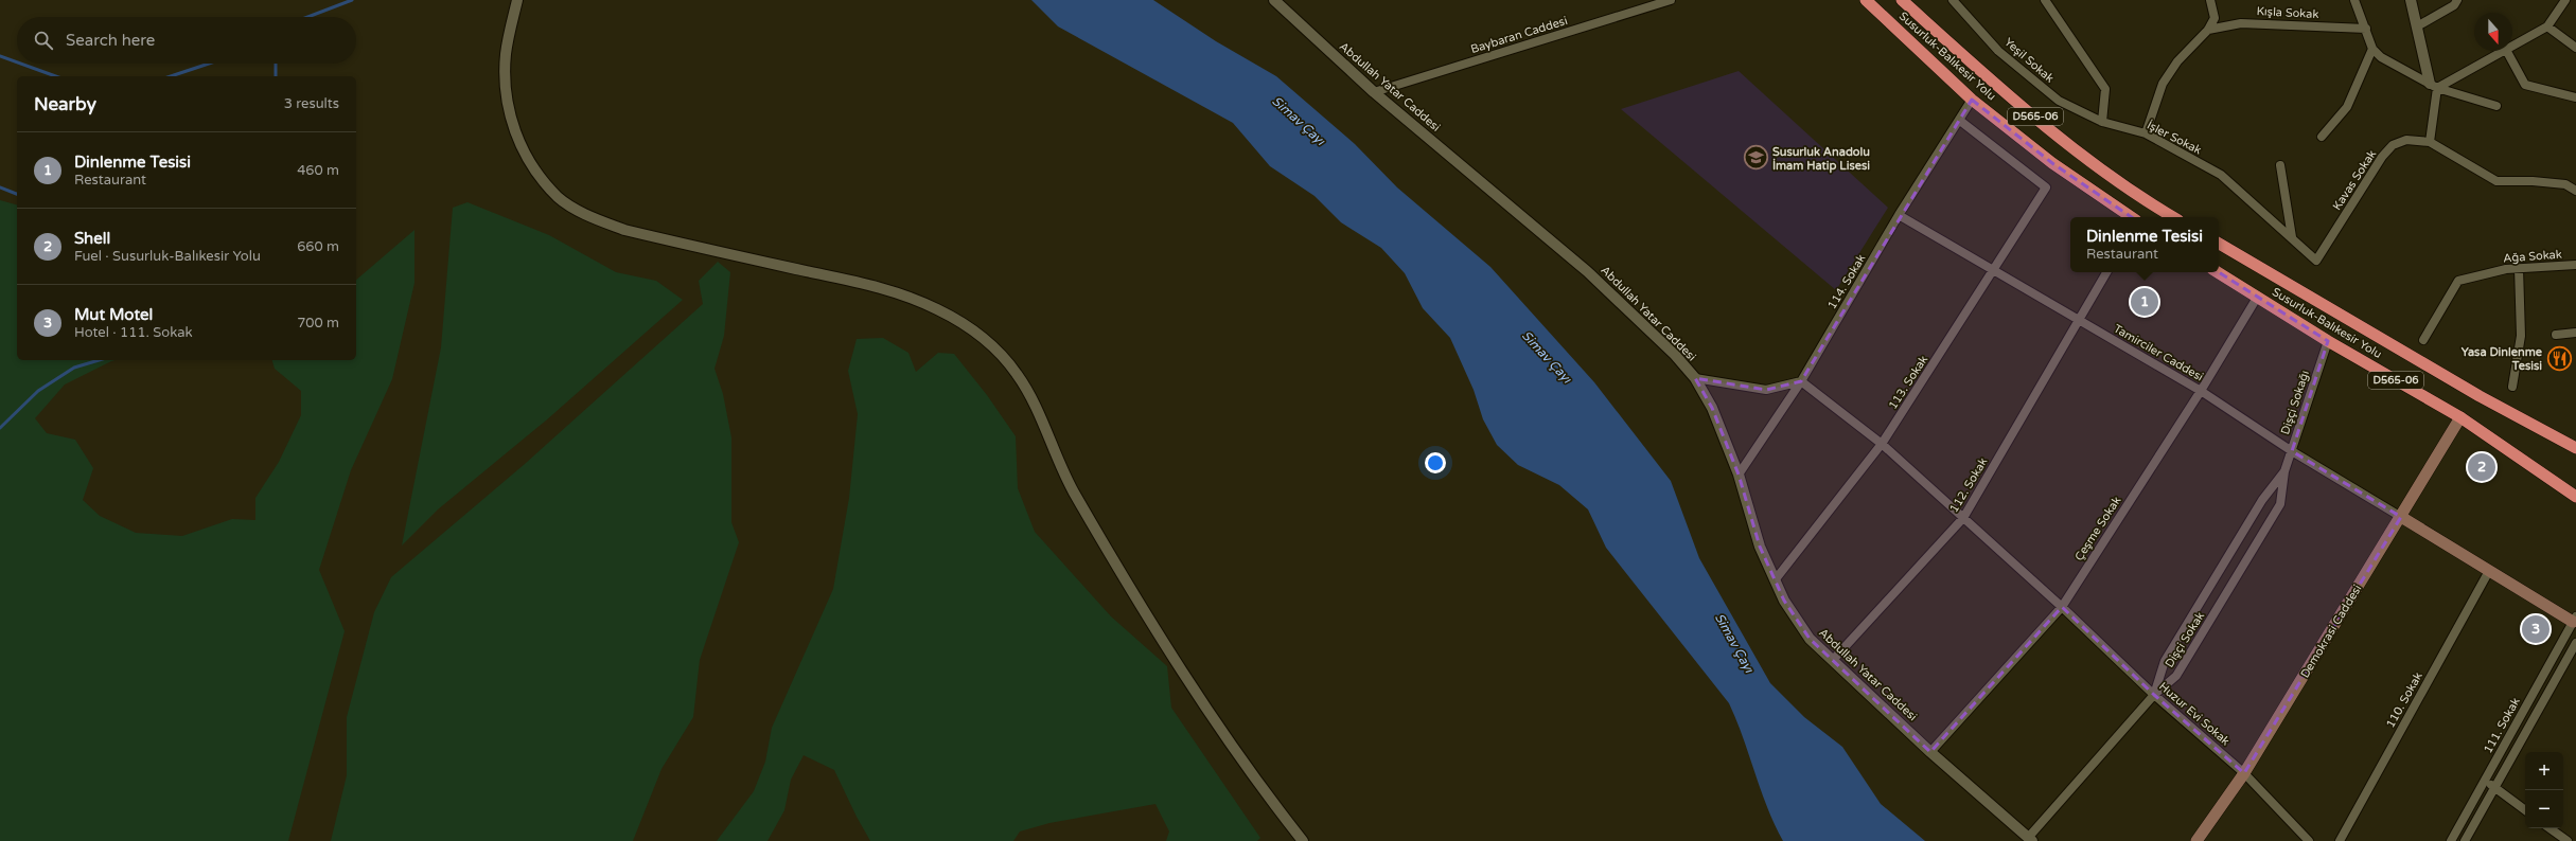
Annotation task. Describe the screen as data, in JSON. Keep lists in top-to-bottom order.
{
  "streets": {
    "highway": ["Susurluk-Balıkesir Yolu", "D565-06"],
    "main road": ["Demokrasi Caddesi"],
    "street": [
      "Kışla Sokak",
      "Baybaran Caddesi",
      "Yeşil Sokak",
      "Abdullah Yatar Caddesi",
      "İşler Sokak",
      "Kavas Sokak",
      "Ağa Sokak",
      "114. Sokak",
      "Tamirciler Caddesi",
      "113. Sokak",
      "Dişçi Sokağı",
      "112. Sokak",
      "Çeşme Sokak",
      "Dişçi Sokak",
      "110. Sokak",
      "Huzur Evi Sokak",
      "111. Sokak"
    ]
  },
  "crossings": [
    ["Baybaran Caddesi", "Abdullah Yatar Caddesi"],
    ["Susurluk-Balıkesir Yolu", "114. Sokak"],
    ["Susurluk-Balıkesir Yolu", "Dişçi Sokağı"],
    ["Susurluk-Balıkesir Yolu", "Çeşme Sokak"],
    ["Susurluk-Balıkesir Yolu", "Demokrasi Caddesi"],
    ["Yeşil Sokak", "İşler Sokak"],
    ["Abdullah Yatar Caddesi", "114. Sokak"],
    ["Abdullah Yatar Caddesi", "113. Sokak"],
    ["Abdullah Yatar Caddesi", "112. Sokak"],
    ["Abdullah Yatar Caddesi", "Çeşme Sokak"],
    ["İşler Sokak", "Kavas Sokak"],
    ["114. Sokak", "Tamirciler Caddesi"],
    ["114. Sokak", "113. Sokak"],
    ["114. Sokak", "Huzur Evi Sokak"],
    ["Tamirciler Caddesi", "113. Sokak"],
    ["Tamirciler Caddesi", "Dişçi Sokağı"],
    ["Tamirciler Caddesi", "112. Sokak"],
    ["Tamirciler Caddesi", "Çeşme Sokak"],
    ["Tamirciler Caddesi", "Demokrasi Caddesi"],
    ["113. Sokak", "Huzur Evi Sokak"],
    ["Dişçi Sokağı", "Dişçi Sokak"],
    ["112. Sokak", "Huzur Evi Sokak"],
    ["Çeşme Sokak", "Huzur Evi Sokak"],
    ["Demokrasi Caddesi", "Huzur Evi Sokak"],
    ["Dişçi Sokak", "Huzur Evi Sokak"]
  ],
  "water": ["Simav Çayı"],
  "places": {
    "school or university": ["Susurluk Anadolu İmam Hatip Lisesi"],
    "restaurant": ["Yasa Dinlenme Tesisi"]
  },
  "north": "bottom",
  "page": {
    "search": "Search here",
    "heading": ["Nearby", "3 results"],
    "list": [
      {
        "mark": "1",
        "name": "Dinlenme Tesisi",
        "note": "Restaurant",
        "value": "460 m"
      },
      {
        "mark": "2",
        "name": "Shell",
        "note": "Fuel · Susurluk-Balıkesir Yolu",
        "value": "660 m"
      },
      {
        "mark": "3",
        "name": "Mut Motel",
        "note": "Hotel · 111. Sokak",
        "value": "700 m"
      }
    ],
    "popup": ["Dinlenme Tesisi", "Restaurant"],
    "pins": ["1", "2", "3"],
    "map_buttons": ["+", "−"]
  }
}
